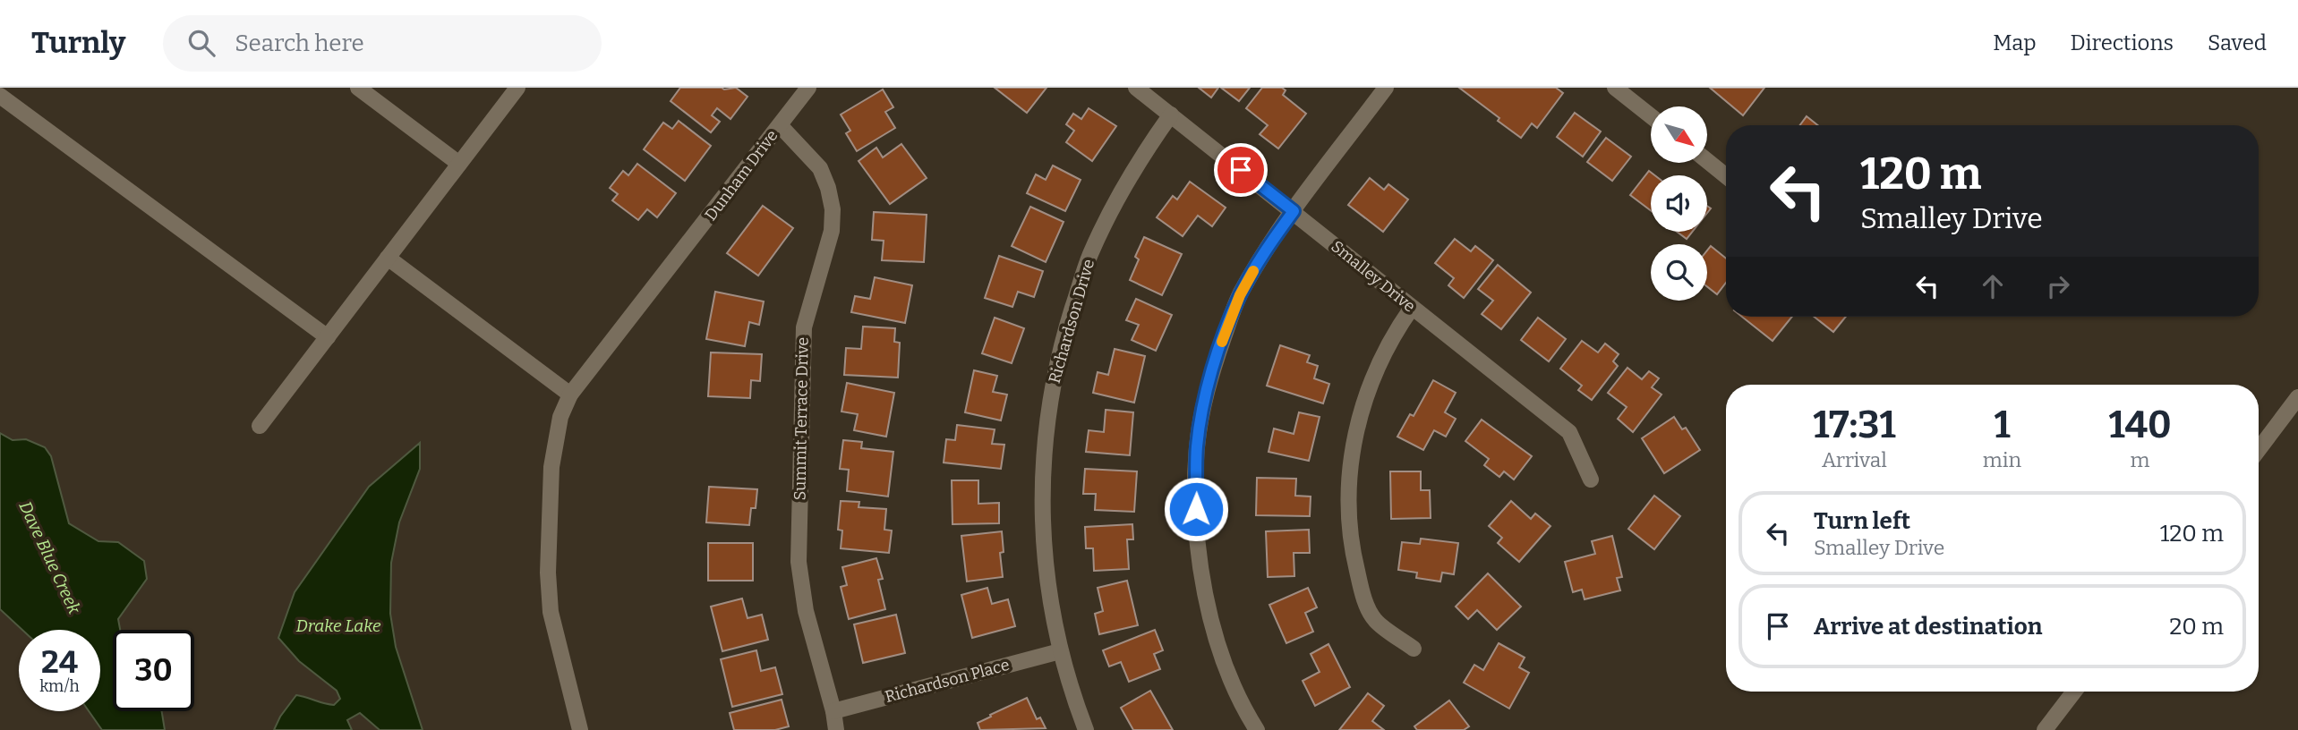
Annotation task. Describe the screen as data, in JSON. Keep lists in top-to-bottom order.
{
  "streets": {
    "street": [
      "Dunham Drive",
      "Smalley Drive",
      "Richardson Drive",
      "Summit Terrace Drive",
      "Richardson Place"
    ]
  },
  "crossings": [
    ["Dunham Drive", "Summit Terrace Drive"],
    ["Smalley Drive", "Richardson Drive"],
    ["Richardson Drive", "Richardson Place"],
    ["Summit Terrace Drive", "Richardson Place"]
  ],
  "water": ["Dave Blue Creek", "Drake Lake"],
  "north": "bottom right",
  "page": {
    "header": "Turnly",
    "search": "Search here",
    "nav": ["Map", "Directions", "Saved"],
    "turn": ["120 m", "Smalley Drive"],
    "eta": [
      "17:31",
      "Arrival",
      "1",
      "min",
      "140",
      "m"
    ],
    "list": [
      {
        "name": "Turn left",
        "note": "Smalley Drive",
        "value": "120 m"
      },
      {
        "name": "Arrive at destination",
        "value": "20 m"
      }
    ],
    "speed": "24 km/h",
    "limit": "30"
  }
}
